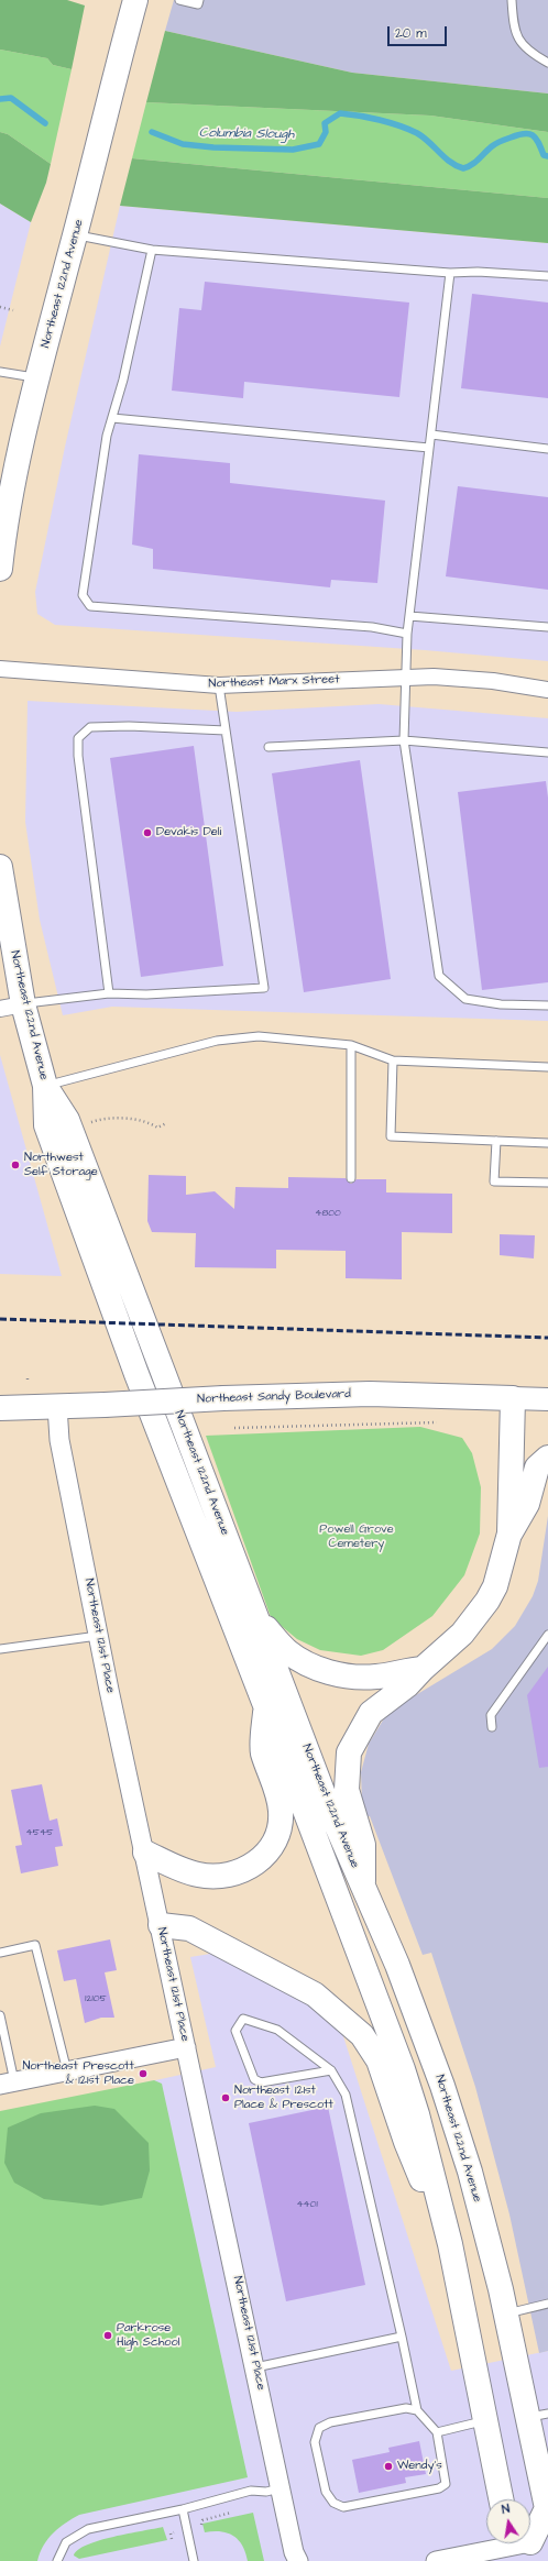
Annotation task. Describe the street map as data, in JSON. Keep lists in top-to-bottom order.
{
  "streets": {
    "main road": ["Northeast 122nd Avenue", "Northeast Sandy Boulevard"],
    "street": ["Northeast Marx Street", "Northeast 121st Place"]
  },
  "crossings": [
    ["Northeast Sandy Boulevard", "Northeast 121st Place"]
  ],
  "water": ["Columbia Slough"],
  "parks": ["Powell Grove Cemetery"],
  "places": [
    "Devakis Deli",
    "Northwest Self Storage",
    "Northeast Prescott & 121st Place",
    "Northeast 121st Place & Prescott",
    "Parkrose High School",
    "Wendy's"
  ],
  "house_numbers": [
    "4800",
    "4545",
    "12105",
    "4401"
  ],
  "scale_bar": "20 m",
  "north": "top"
}
